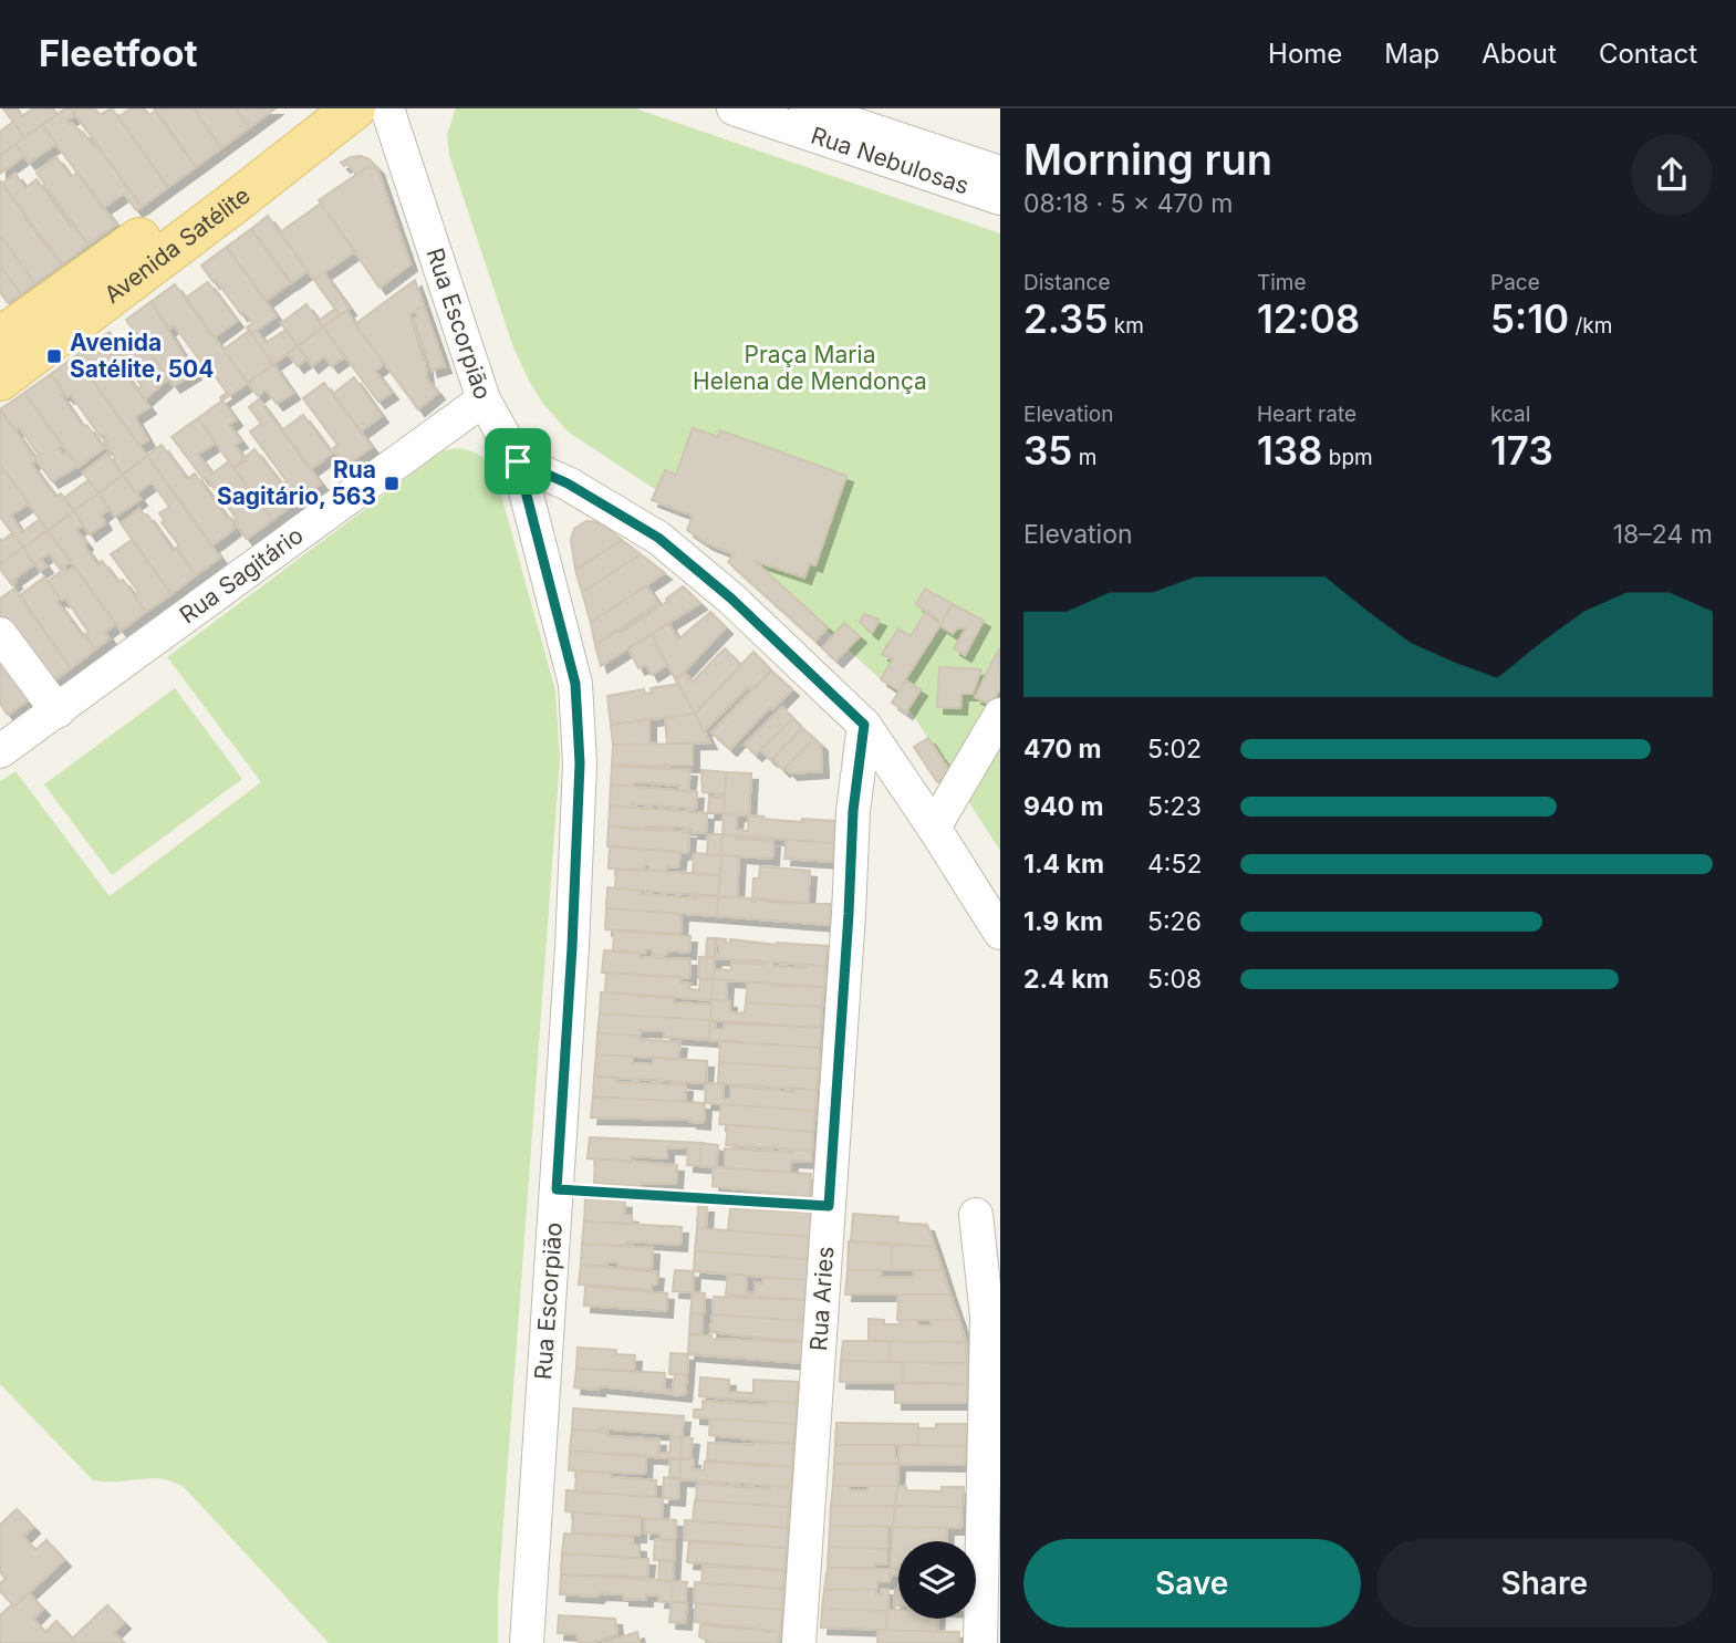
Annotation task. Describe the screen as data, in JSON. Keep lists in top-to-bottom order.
{
  "streets": {
    "main road": ["Avenida Satélite"],
    "street": [
      "Rua Nebulosas",
      "Rua Escorpião",
      "Rua Sagitário",
      "Rua Aries"
    ]
  },
  "crossings": [
    ["Rua Escorpião", "Rua Sagitário"]
  ],
  "parks": ["Praça Maria Helena de Mendonça"],
  "places": {
    "transit": ["Avenida Satélite, 504", "Rua Sagitário, 563"]
  },
  "page": {
    "header": "Fleetfoot",
    "nav": [
      "Home",
      "Map",
      "About",
      "Contact"
    ],
    "heading": ["Morning run", "08:18 · 5 × 470 m"],
    "stats": [
      ["Distance", "2.35 km"],
      ["Time", "12:08"],
      ["Pace", "5:10 /km"],
      ["Elevation", "35 m"],
      ["Heart rate", "138 bpm"],
      ["kcal", "173"]
    ],
    "chart": ["Elevation", "18–24 m"],
    "list": [
      {
        "name": "470 m",
        "note": "5:02"
      },
      {
        "name": "940 m",
        "note": "5:23"
      },
      {
        "name": "1.4 km",
        "note": "4:52"
      },
      {
        "name": "1.9 km",
        "note": "5:26"
      },
      {
        "name": "2.4 km",
        "note": "5:08"
      }
    ],
    "buttons": ["Save", "Share"]
  }
}
